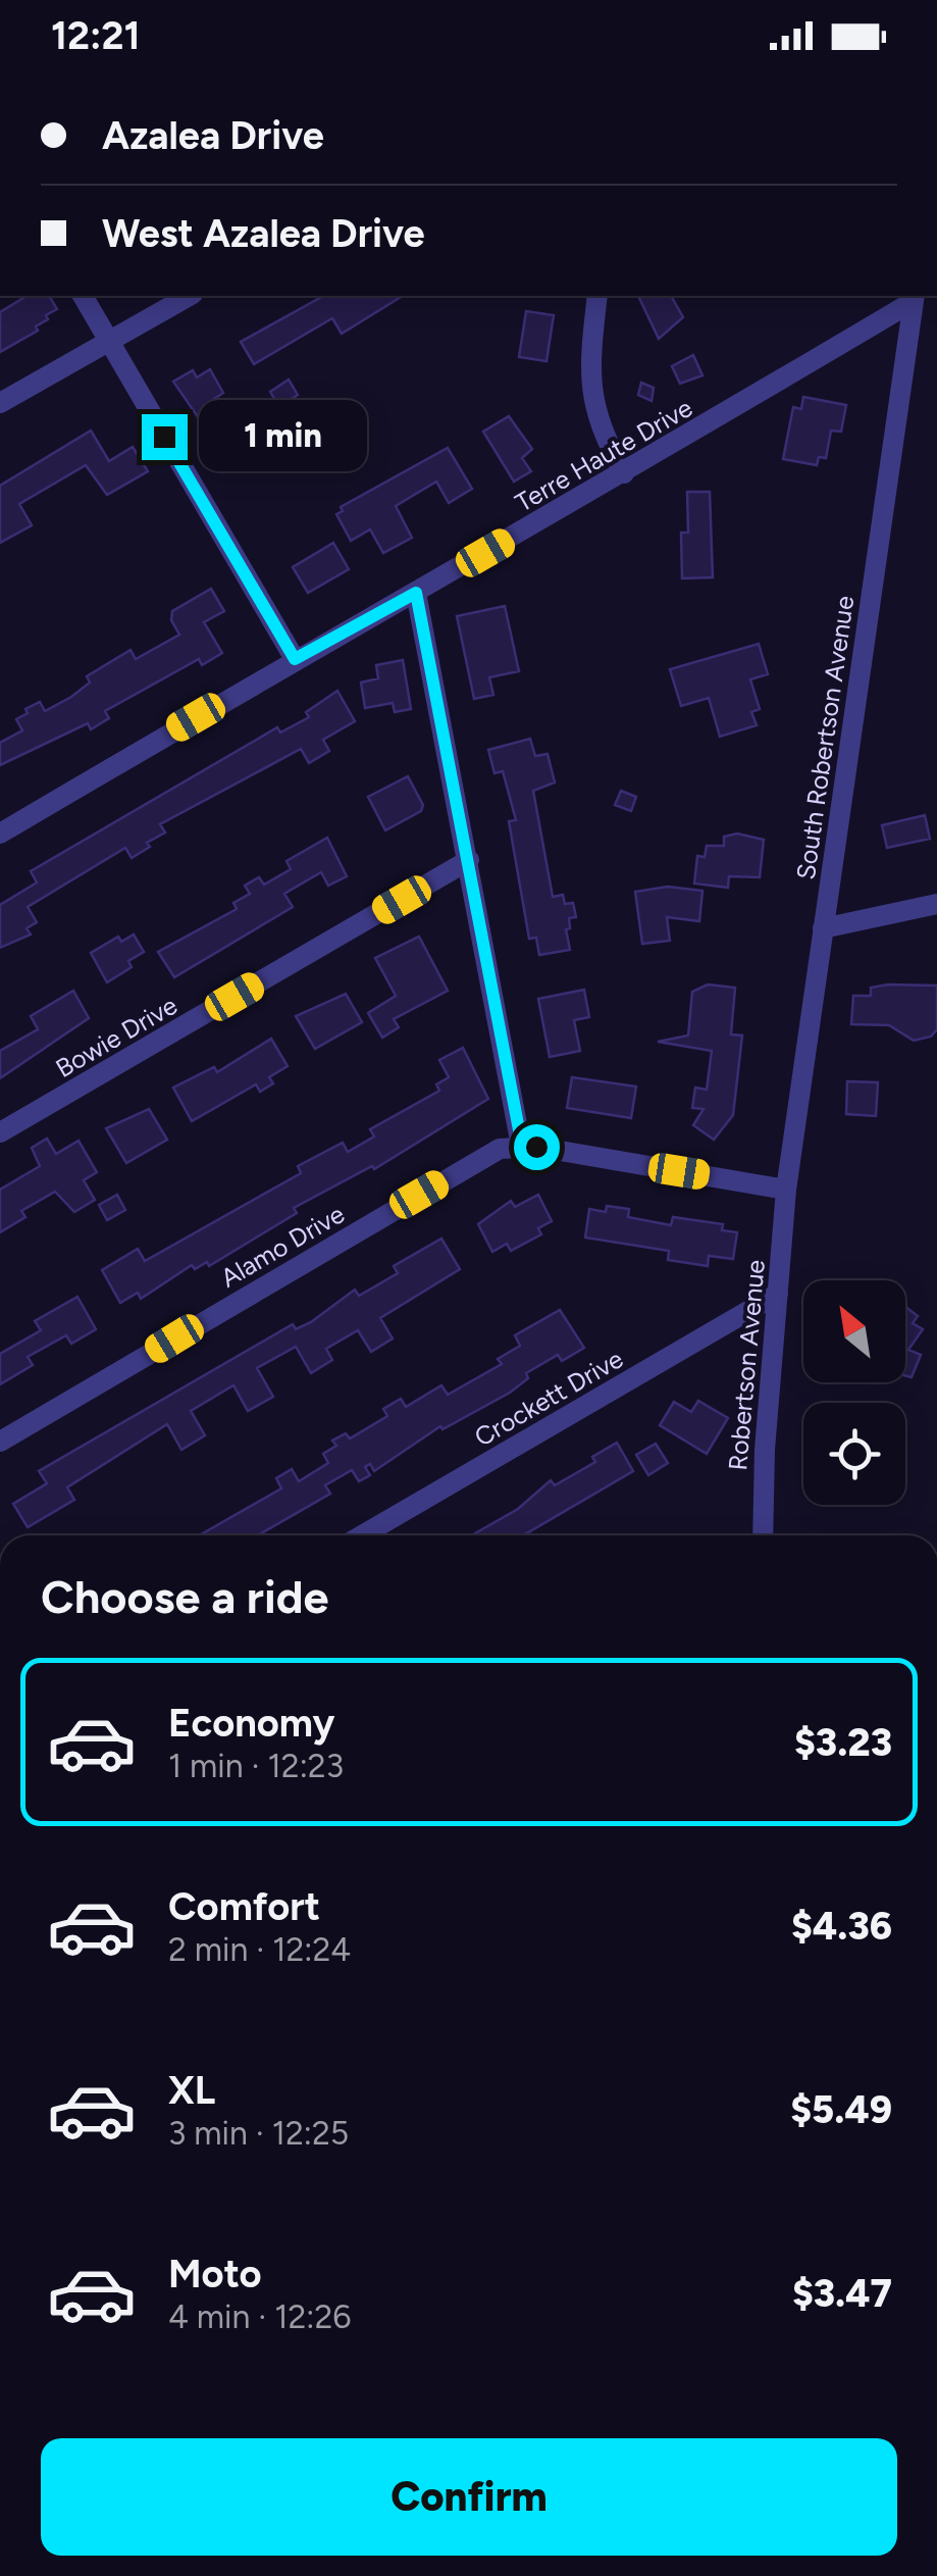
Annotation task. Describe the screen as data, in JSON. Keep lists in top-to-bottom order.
{
  "streets": {
    "street": [
      "Terre Haute Drive",
      "South Robertson Avenue",
      "Bowie Drive",
      "Alamo Drive",
      "Robertson Avenue",
      "Crockett Drive"
    ]
  },
  "crossings": [
    ["Terre Haute Drive", "South Robertson Avenue"],
    ["South Robertson Avenue", "Alamo Drive"],
    ["South Robertson Avenue", "Robertson Avenue"],
    ["Alamo Drive", "Robertson Avenue"],
    ["Robertson Avenue", "Crockett Drive"]
  ],
  "north": "top left",
  "page": {
    "status": "12:21",
    "banner": ["Azalea Drive", "West Azalea Drive"],
    "bubble": "1 min",
    "heading": "Choose a ride",
    "list": [
      {
        "name": "Economy",
        "note": "1 min · 12:23",
        "value": "$3.23"
      },
      {
        "name": "Comfort",
        "note": "2 min · 12:24",
        "value": "$4.36"
      },
      {
        "name": "XL",
        "note": "3 min · 12:25",
        "value": "$5.49"
      },
      {
        "name": "Moto",
        "note": "4 min · 12:26",
        "value": "$3.47"
      }
    ],
    "buttons": "Confirm"
  }
}
